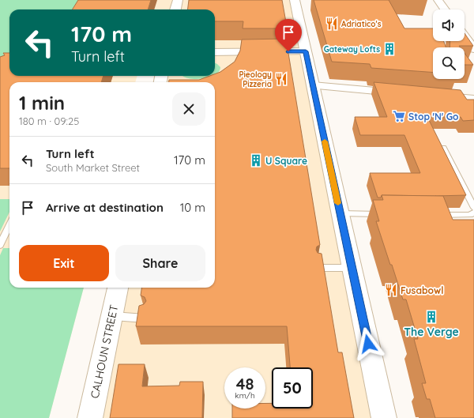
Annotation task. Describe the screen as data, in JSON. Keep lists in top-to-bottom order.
{
  "streets": {
    "main road": ["CALHOUN STREET"]
  },
  "places": {
    "restaurant": ["Adriatico's", "Pieology Pizzeria", "Fusabowl"],
    "building": ["Gateway Lofts", "U Square", "The Verge"],
    "supermarket": ["Stop 'N' Go"]
  },
  "page": {
    "turn": ["170 m", "Turn left"],
    "heading": ["1 min", "180 m · 09:25"],
    "list": [
      {
        "name": "Turn left",
        "note": "South Market Street",
        "value": "170 m"
      },
      {
        "name": "Arrive at destination",
        "value": "10 m"
      }
    ],
    "buttons": ["Exit", "Share"],
    "speed": "48 km/h",
    "limit": "50"
  }
}
